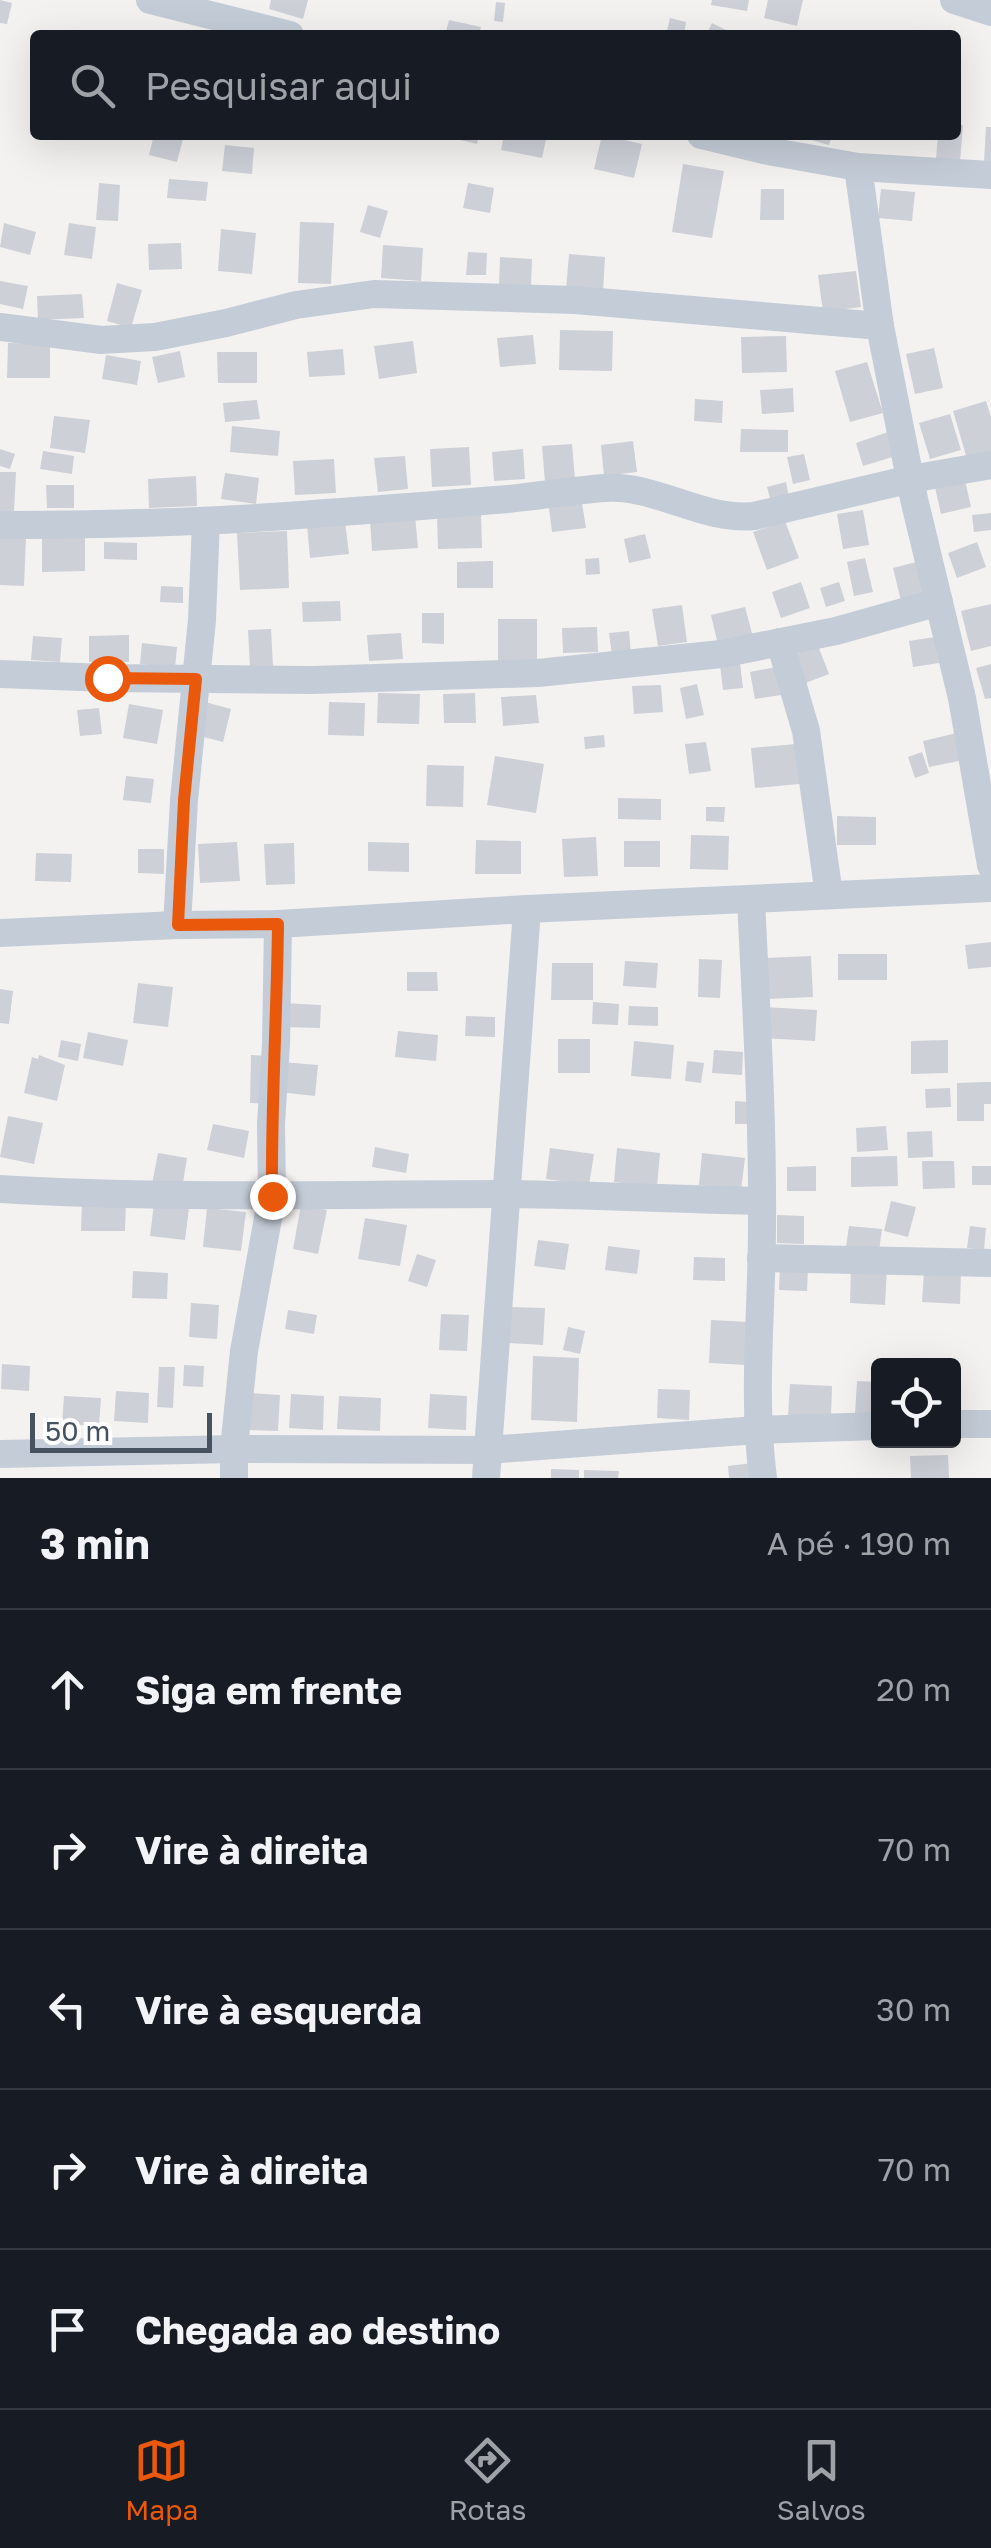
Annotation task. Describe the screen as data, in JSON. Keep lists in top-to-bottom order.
{
  "scale_bar": "50 m",
  "page": {
    "search": "Pesquisar aqui",
    "scale": "50 m",
    "heading": ["3 min", "A pé · 190 m"],
    "list": [
      ["Siga em frente", "20 m"],
      ["Vire à direita", "70 m"],
      ["Vire à esquerda", "30 m"],
      ["Vire à direita", "70 m"],
      "Chegada ao destino"
    ],
    "nav": ["Mapa", "Rotas", "Salvos"]
  }
}
